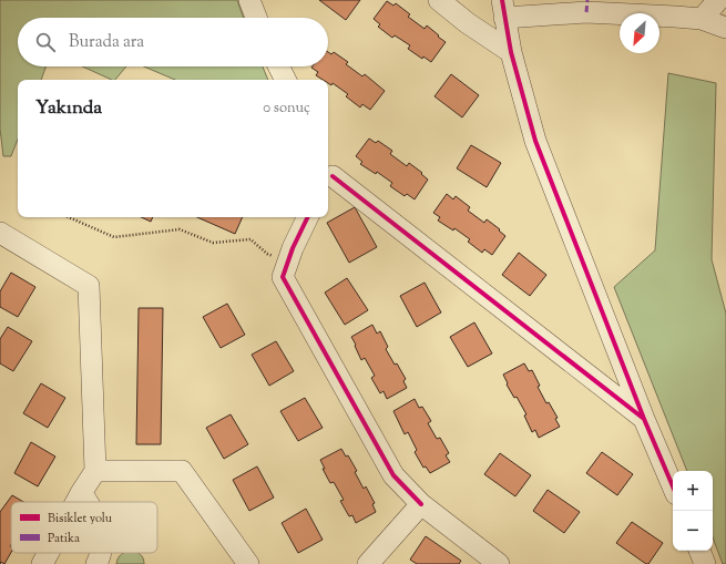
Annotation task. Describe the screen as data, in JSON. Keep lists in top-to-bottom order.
{
  "legend": ["Bisiklet yolu", "Patika"],
  "north": "bottom left",
  "page": {
    "search": "Burada ara",
    "heading": ["Yakında", "0 sonuç"],
    "map_buttons": ["+", "−"]
  }
}
